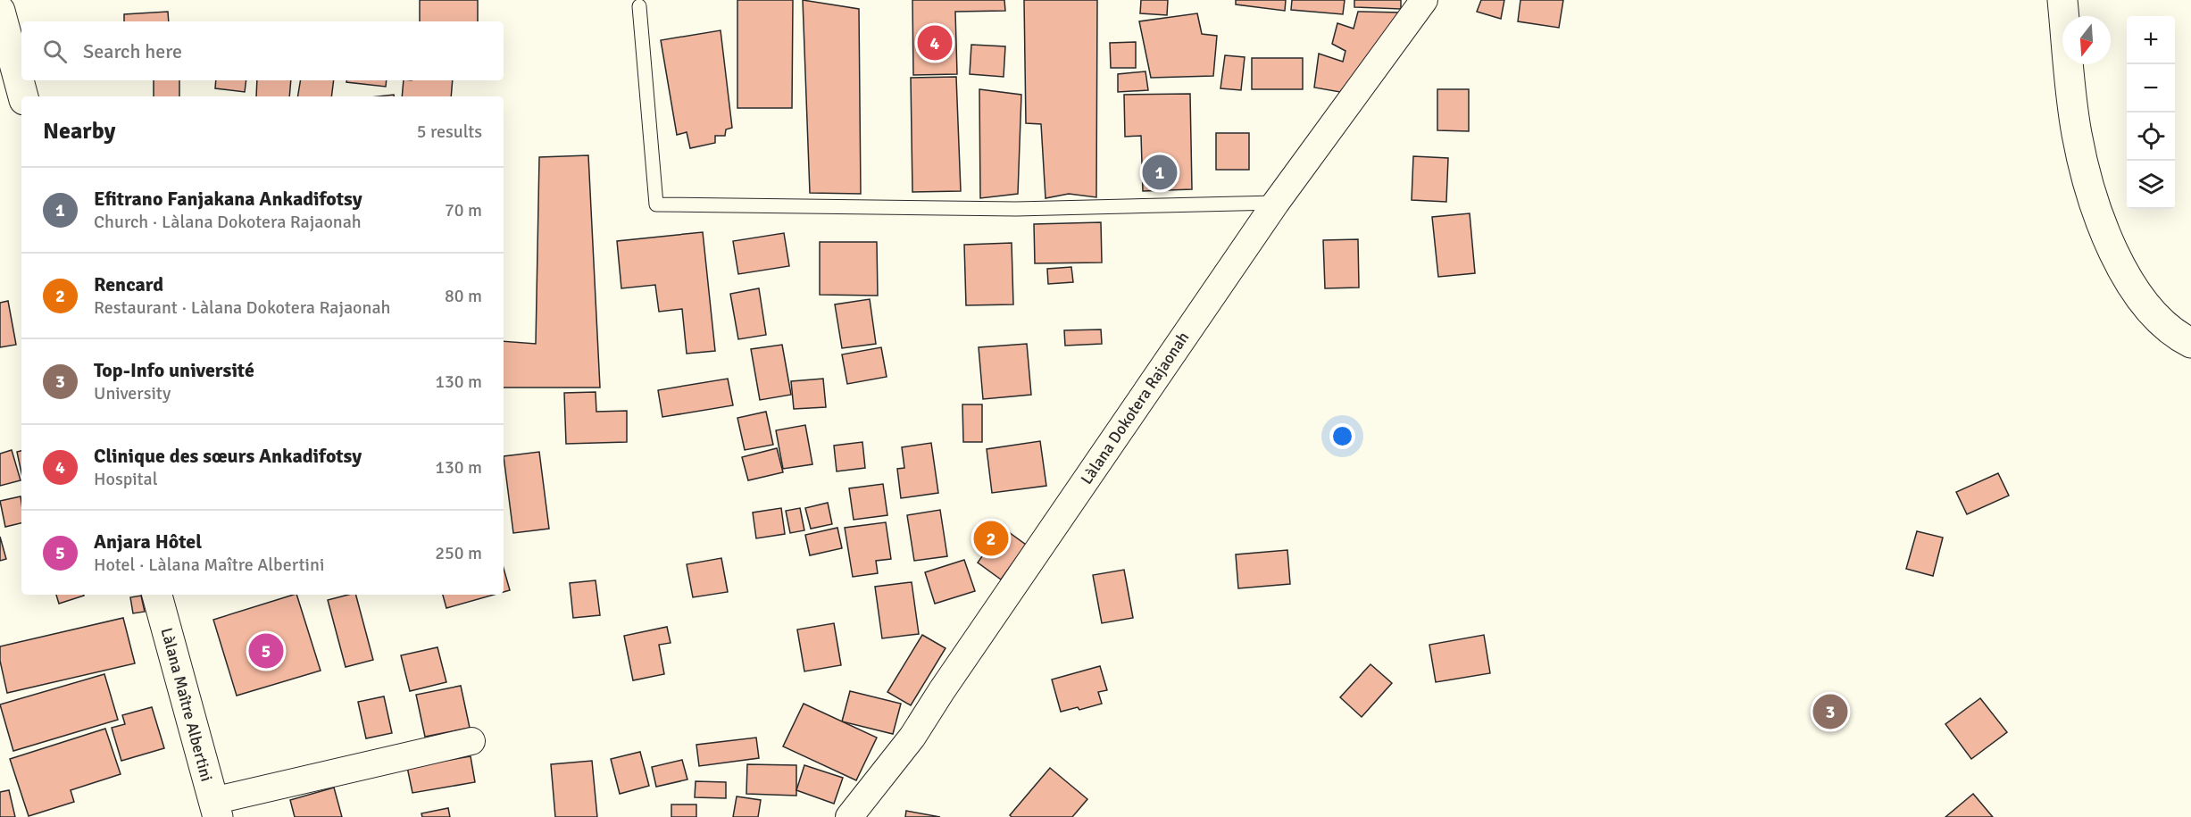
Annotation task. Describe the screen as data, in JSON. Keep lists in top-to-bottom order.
{
  "streets": {
    "street": ["Làlana Dokotera Rajaonah", "Làlana Maître Albertini"]
  },
  "north": "bottom",
  "page": {
    "map_buttons": ["+", "−"],
    "search": "Search here",
    "pins": [
      "4",
      "1",
      "2",
      "5",
      "3"
    ],
    "heading": ["Nearby", "5 results"],
    "list": [
      {
        "mark": "1",
        "name": "Efitrano Fanjakana Ankadifotsy",
        "note": "Church · Làlana Dokotera Rajaonah",
        "value": "70 m"
      },
      {
        "mark": "2",
        "name": "Rencard",
        "note": "Restaurant · Làlana Dokotera Rajaonah",
        "value": "80 m"
      },
      {
        "mark": "3",
        "name": "Top-Info université",
        "note": "University",
        "value": "130 m"
      },
      {
        "mark": "4",
        "name": "Clinique des sœurs Ankadifotsy",
        "note": "Hospital",
        "value": "130 m"
      },
      {
        "mark": "5",
        "name": "Anjara Hôtel",
        "note": "Hotel · Làlana Maître Albertini",
        "value": "250 m"
      }
    ]
  }
}
